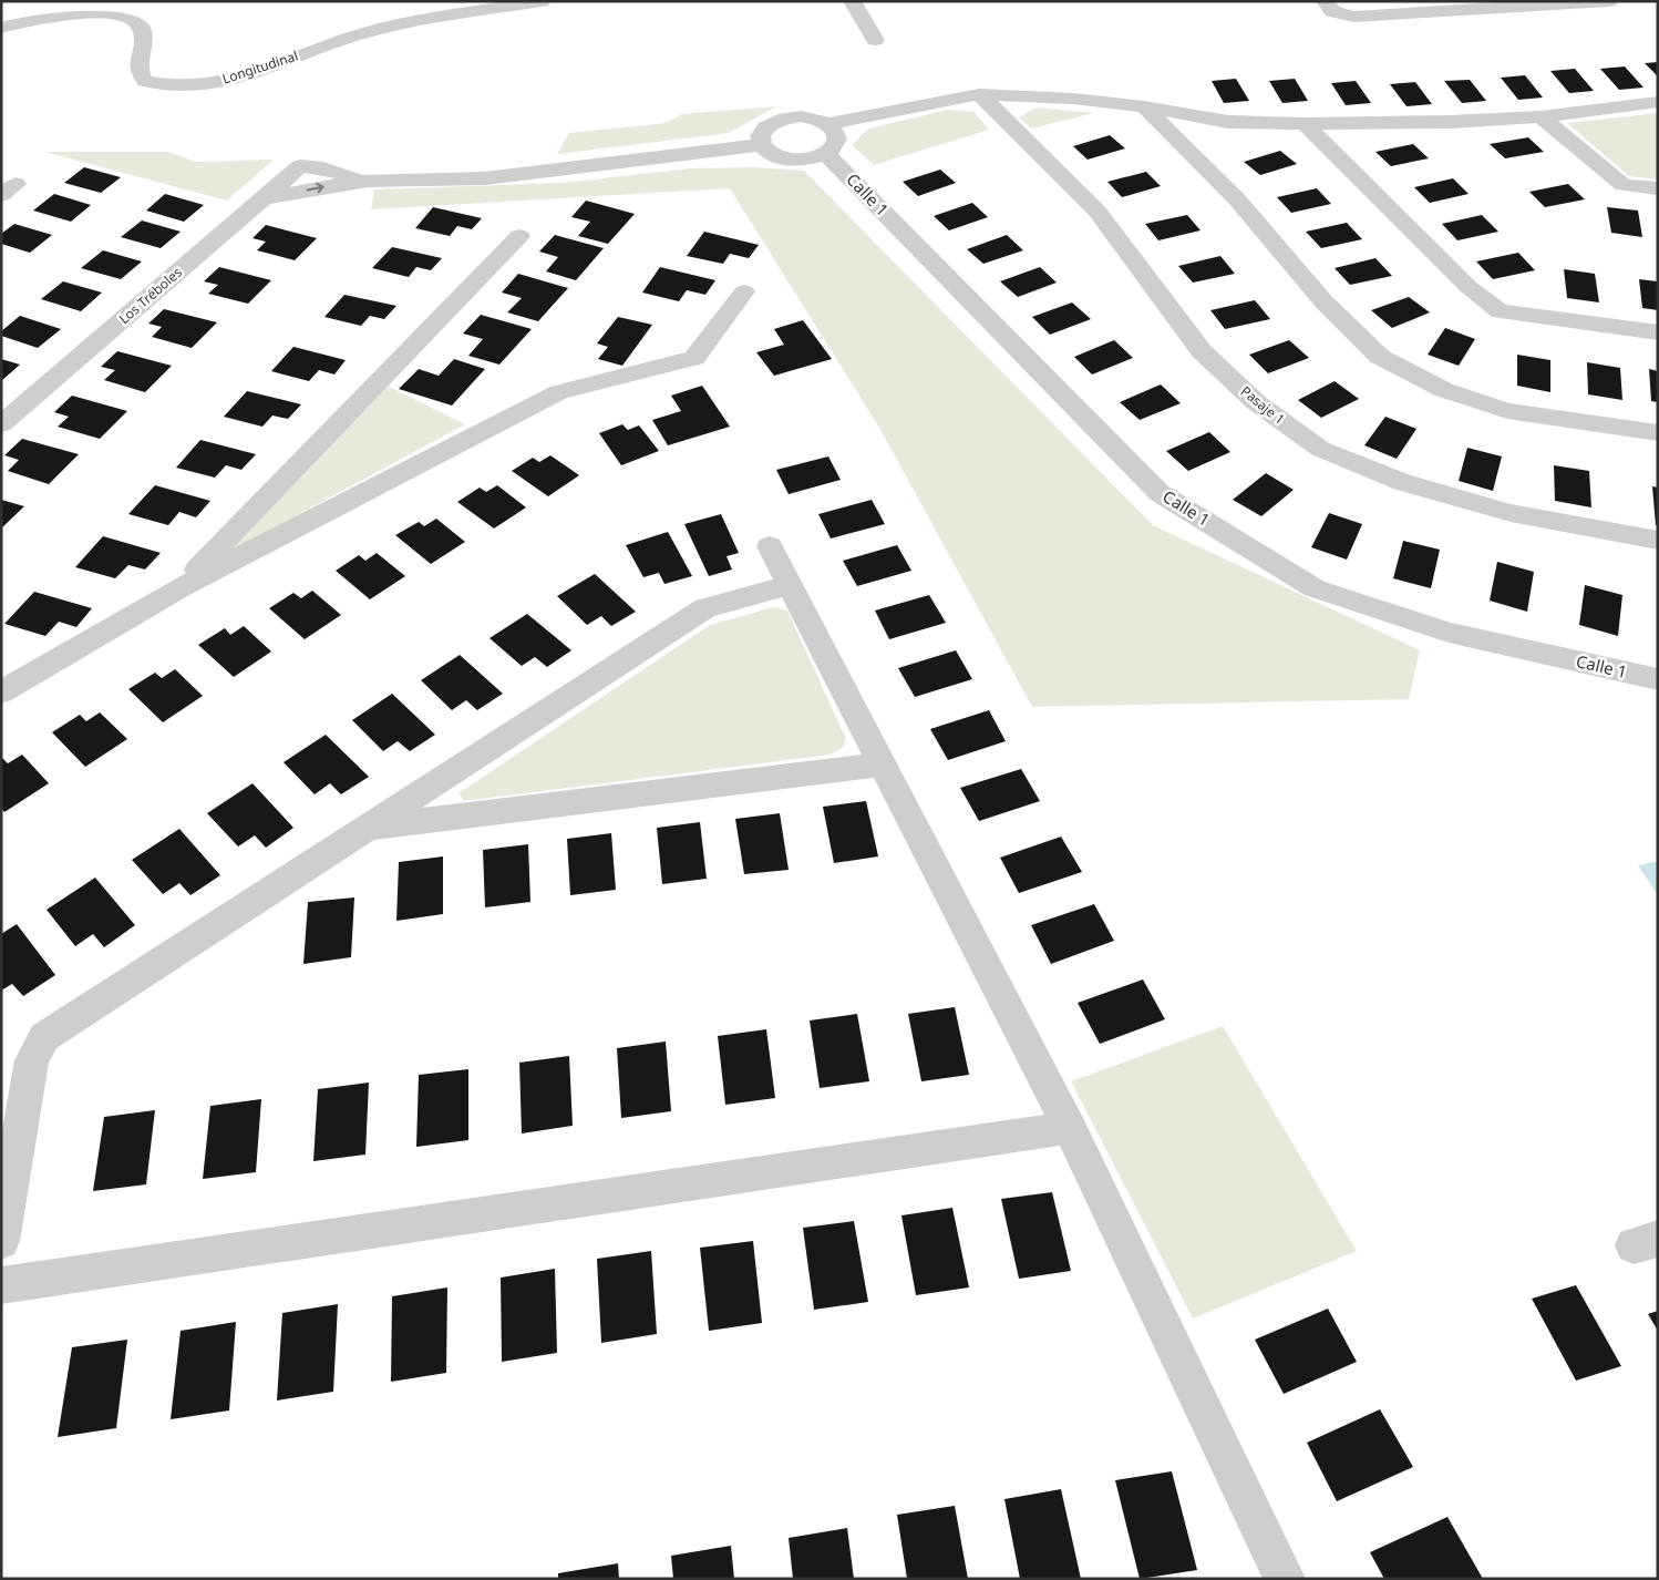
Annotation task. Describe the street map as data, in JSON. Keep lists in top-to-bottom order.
{
  "streets": {
    "street": [
      "Longitudinal",
      "Calle 1",
      "Los Tréboles",
      "Pasaje 1"
    ]
  }
}
